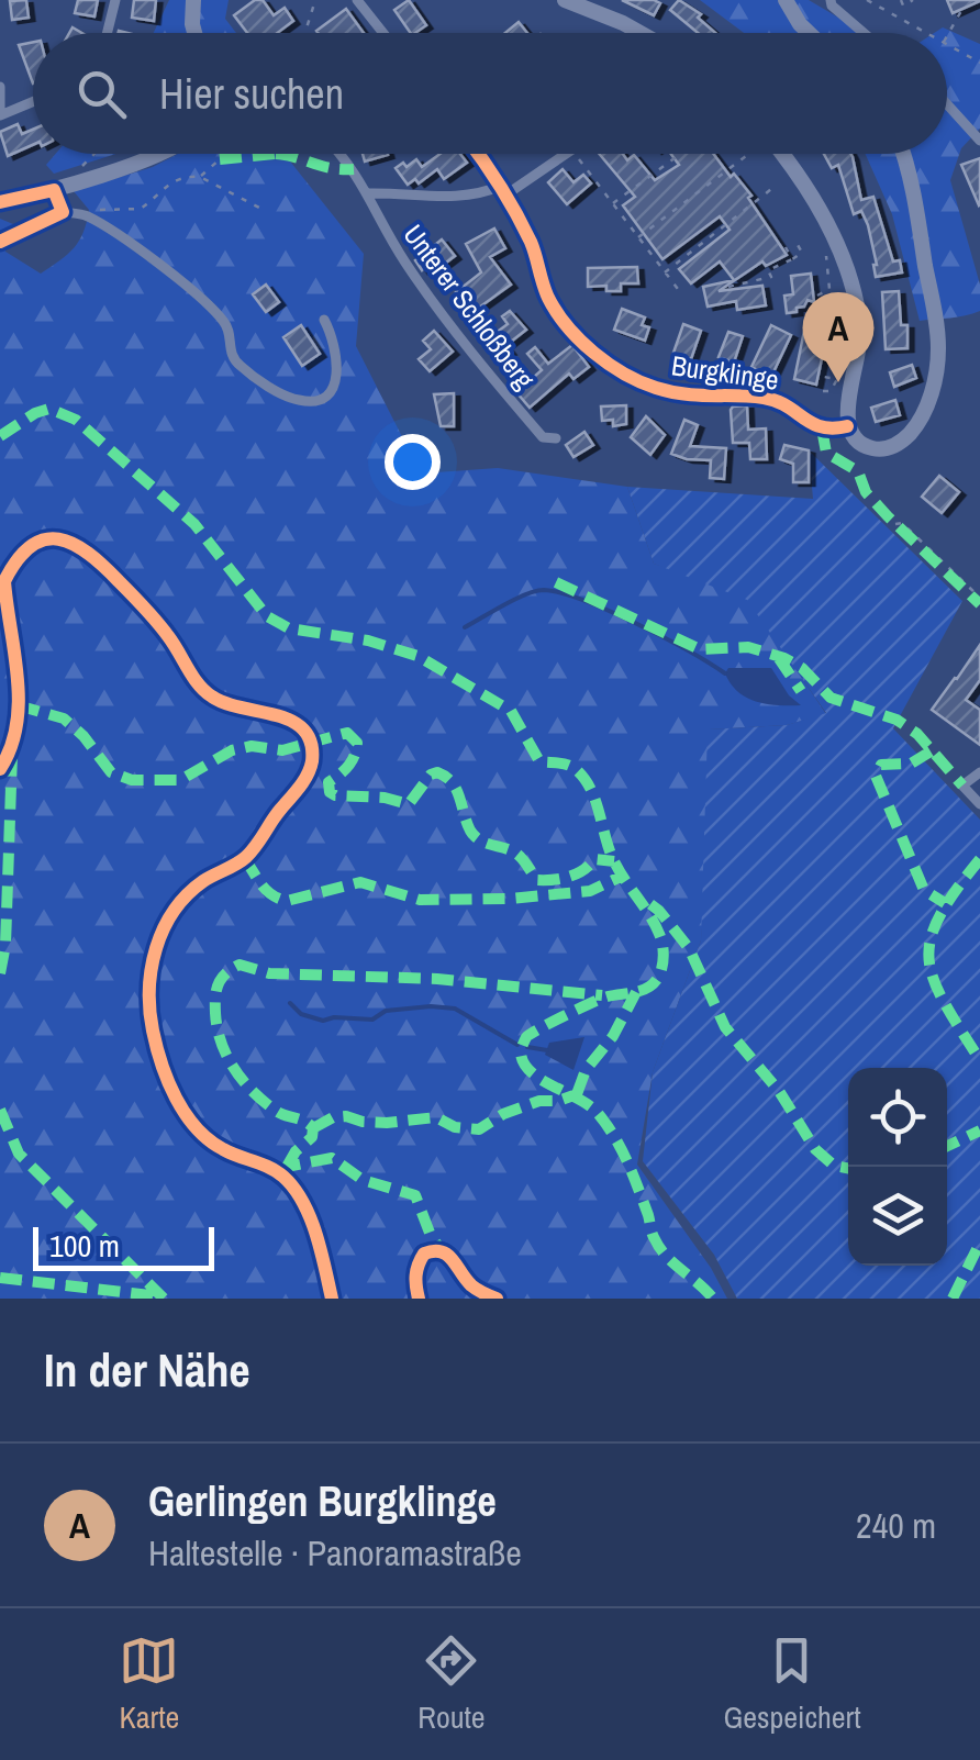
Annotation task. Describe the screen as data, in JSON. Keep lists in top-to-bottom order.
{
  "streets": {
    "street": ["Unterer Schloßberg", "Burgklinge"]
  },
  "scale_bar": "100 m",
  "page": {
    "search": "Hier suchen",
    "pins": "A",
    "scale": "100 m",
    "heading": "In der Nähe",
    "list": [
      {
        "mark": "A",
        "name": "Gerlingen Burgklinge",
        "note": "Haltestelle · Panoramastraße",
        "value": "240 m"
      }
    ],
    "nav": ["Karte", "Route", "Gespeichert"]
  }
}
